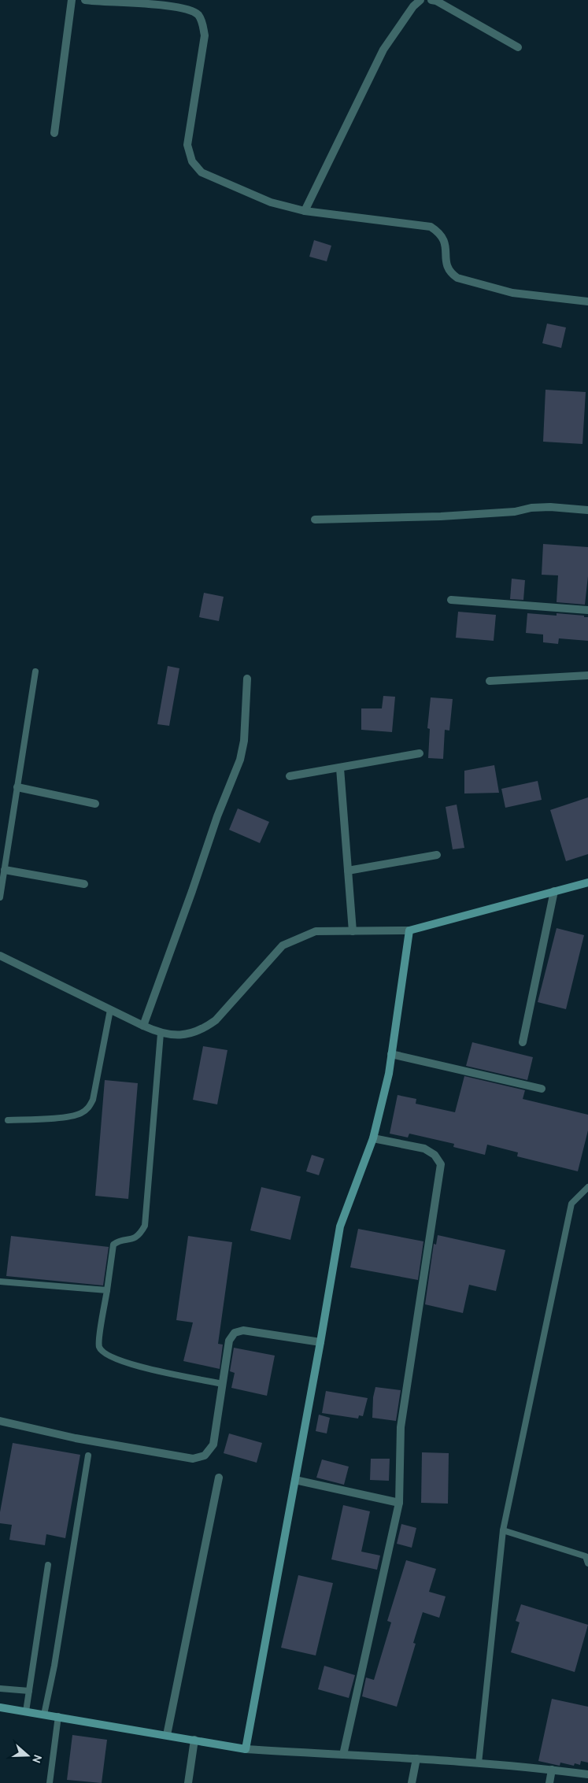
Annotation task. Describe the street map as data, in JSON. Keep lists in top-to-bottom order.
{
  "north": "right"
}
